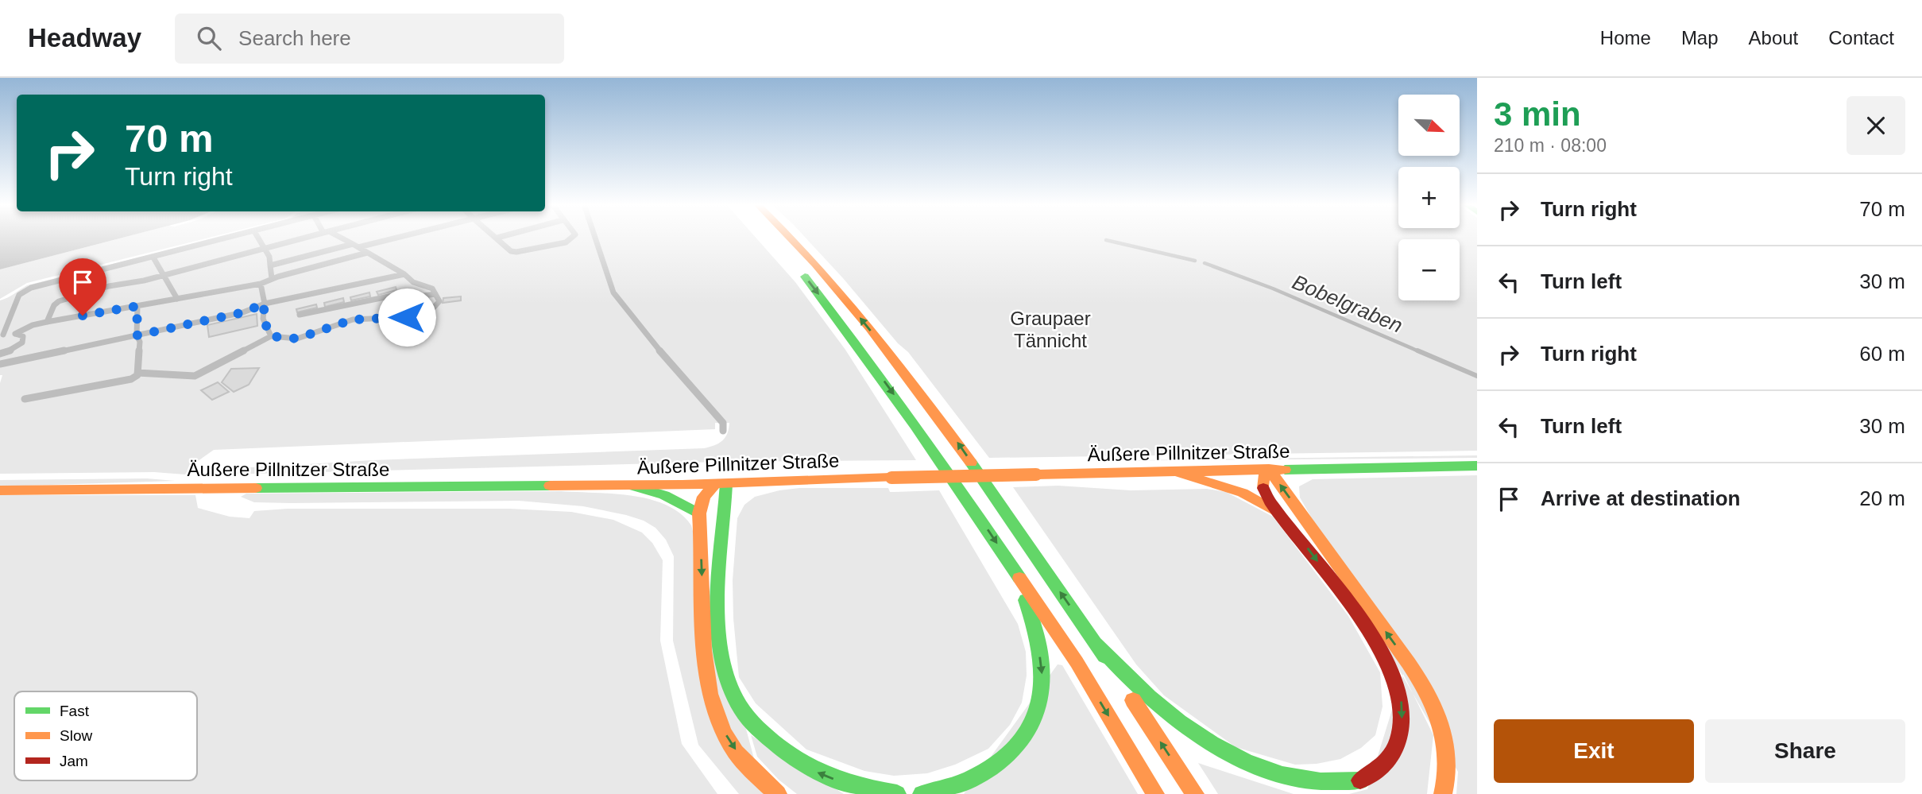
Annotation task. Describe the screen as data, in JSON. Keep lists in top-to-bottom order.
{
  "streets": {
    "main road": ["Äußere Pillnitzer Straße"]
  },
  "water": ["Bobelgraben"],
  "parks": ["Graupaer Tännicht"],
  "legend": ["Fast", "Slow", "Jam"],
  "north": "bottom right",
  "page": {
    "header": "Headway",
    "search": "Search here",
    "nav": [
      "Home",
      "Map",
      "About",
      "Contact"
    ],
    "heading": ["3 min", "210 m · 08:00"],
    "map_buttons": ["+", "−"],
    "turn": ["70 m", "Turn right"],
    "list": [
      {
        "name": "Turn right",
        "value": "70 m"
      },
      {
        "name": "Turn left",
        "value": "30 m"
      },
      {
        "name": "Turn right",
        "value": "60 m"
      },
      {
        "name": "Turn left",
        "value": "30 m"
      },
      {
        "name": "Arrive at destination",
        "value": "20 m"
      }
    ],
    "buttons": ["Exit", "Share"]
  }
}
